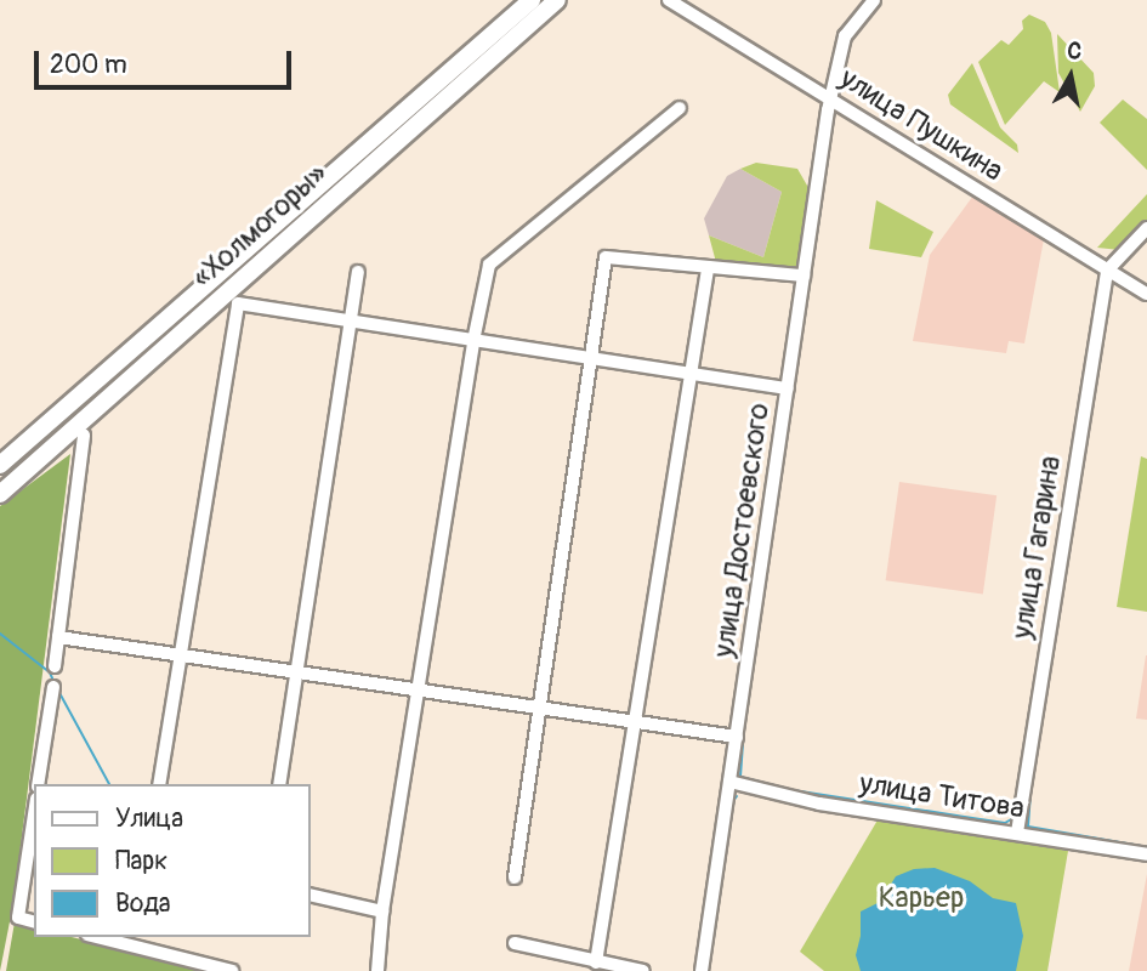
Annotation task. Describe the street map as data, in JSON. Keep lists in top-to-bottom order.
{
  "streets": {
    "highway": ["«Холмогоры»"],
    "street": [
      "улица Пушкина",
      "улица Достоевского",
      "улица Гагарина",
      "улица Титова"
    ]
  },
  "crossings": [
    ["улица Пушкина", "улица Достоевского"],
    ["улица Пушкина", "улица Гагарина"],
    ["улица Достоевского", "улица Титова"],
    ["улица Гагарина", "улица Титова"]
  ],
  "parks": ["Карьер"],
  "legend": ["Улица", "Парк", "Вода"],
  "scale_bar": "200 m",
  "north": "top"
}
